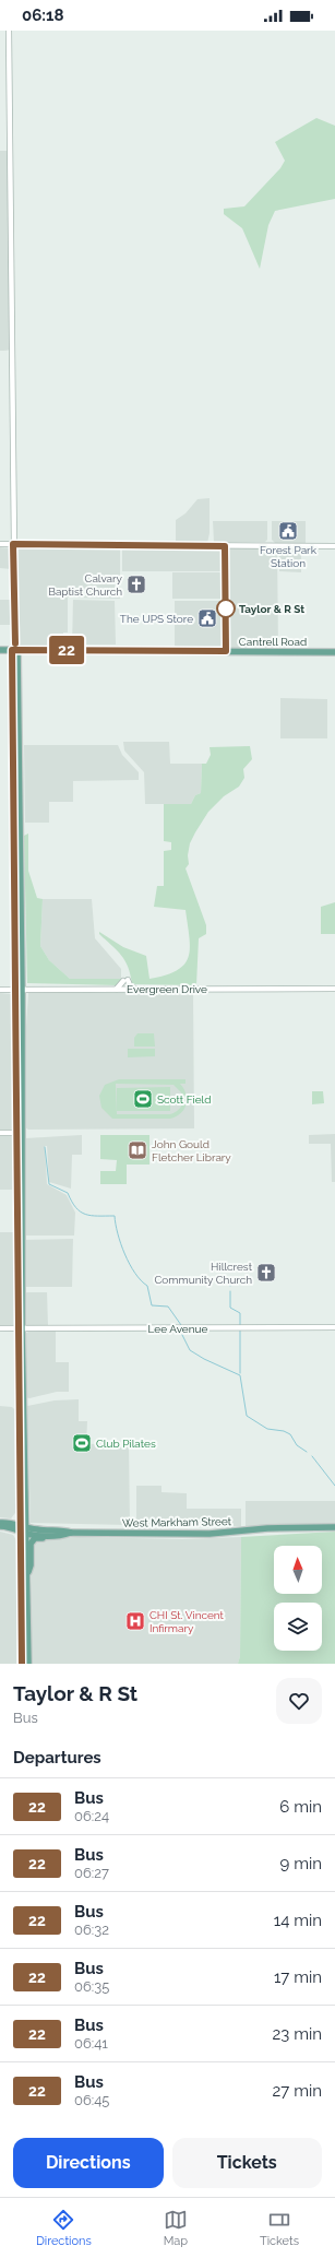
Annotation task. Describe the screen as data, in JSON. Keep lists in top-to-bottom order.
{
  "streets": {
    "main road": ["Cantrell Road", "West Markham Street"],
    "street": ["Evergreen Drive", "Lee Avenue"]
  },
  "places": {
    "public building": ["Forest Park Station", "The UPS Store"],
    "church": ["Calvary Baptist Church", "Hillcrest Community Church"],
    "other": ["Taylor & R St"],
    "sports": ["Scott Field", "Club Pilates"],
    "library": ["John Gould Fletcher Library"],
    "hospital": ["CHI St. Vincent Infirmary"]
  },
  "lines": ["bus line 22"],
  "north": "top",
  "page": {
    "status": "06:18",
    "on_map": "22",
    "heading": [
      ["Taylor & R St", "Bus"],
      "Departures"
    ],
    "list": [
      {
        "mark": "22",
        "name": "Bus",
        "note": "06:24",
        "value": "6 min"
      },
      {
        "mark": "22",
        "name": "Bus",
        "note": "06:27",
        "value": "9 min"
      },
      {
        "mark": "22",
        "name": "Bus",
        "note": "06:32",
        "value": "14 min"
      },
      {
        "mark": "22",
        "name": "Bus",
        "note": "06:35",
        "value": "17 min"
      },
      {
        "mark": "22",
        "name": "Bus",
        "note": "06:41",
        "value": "23 min"
      },
      {
        "mark": "22",
        "name": "Bus",
        "note": "06:45",
        "value": "27 min"
      }
    ],
    "buttons": ["Directions", "Tickets"],
    "tabs": ["Directions", "Map", "Tickets"]
  }
}
